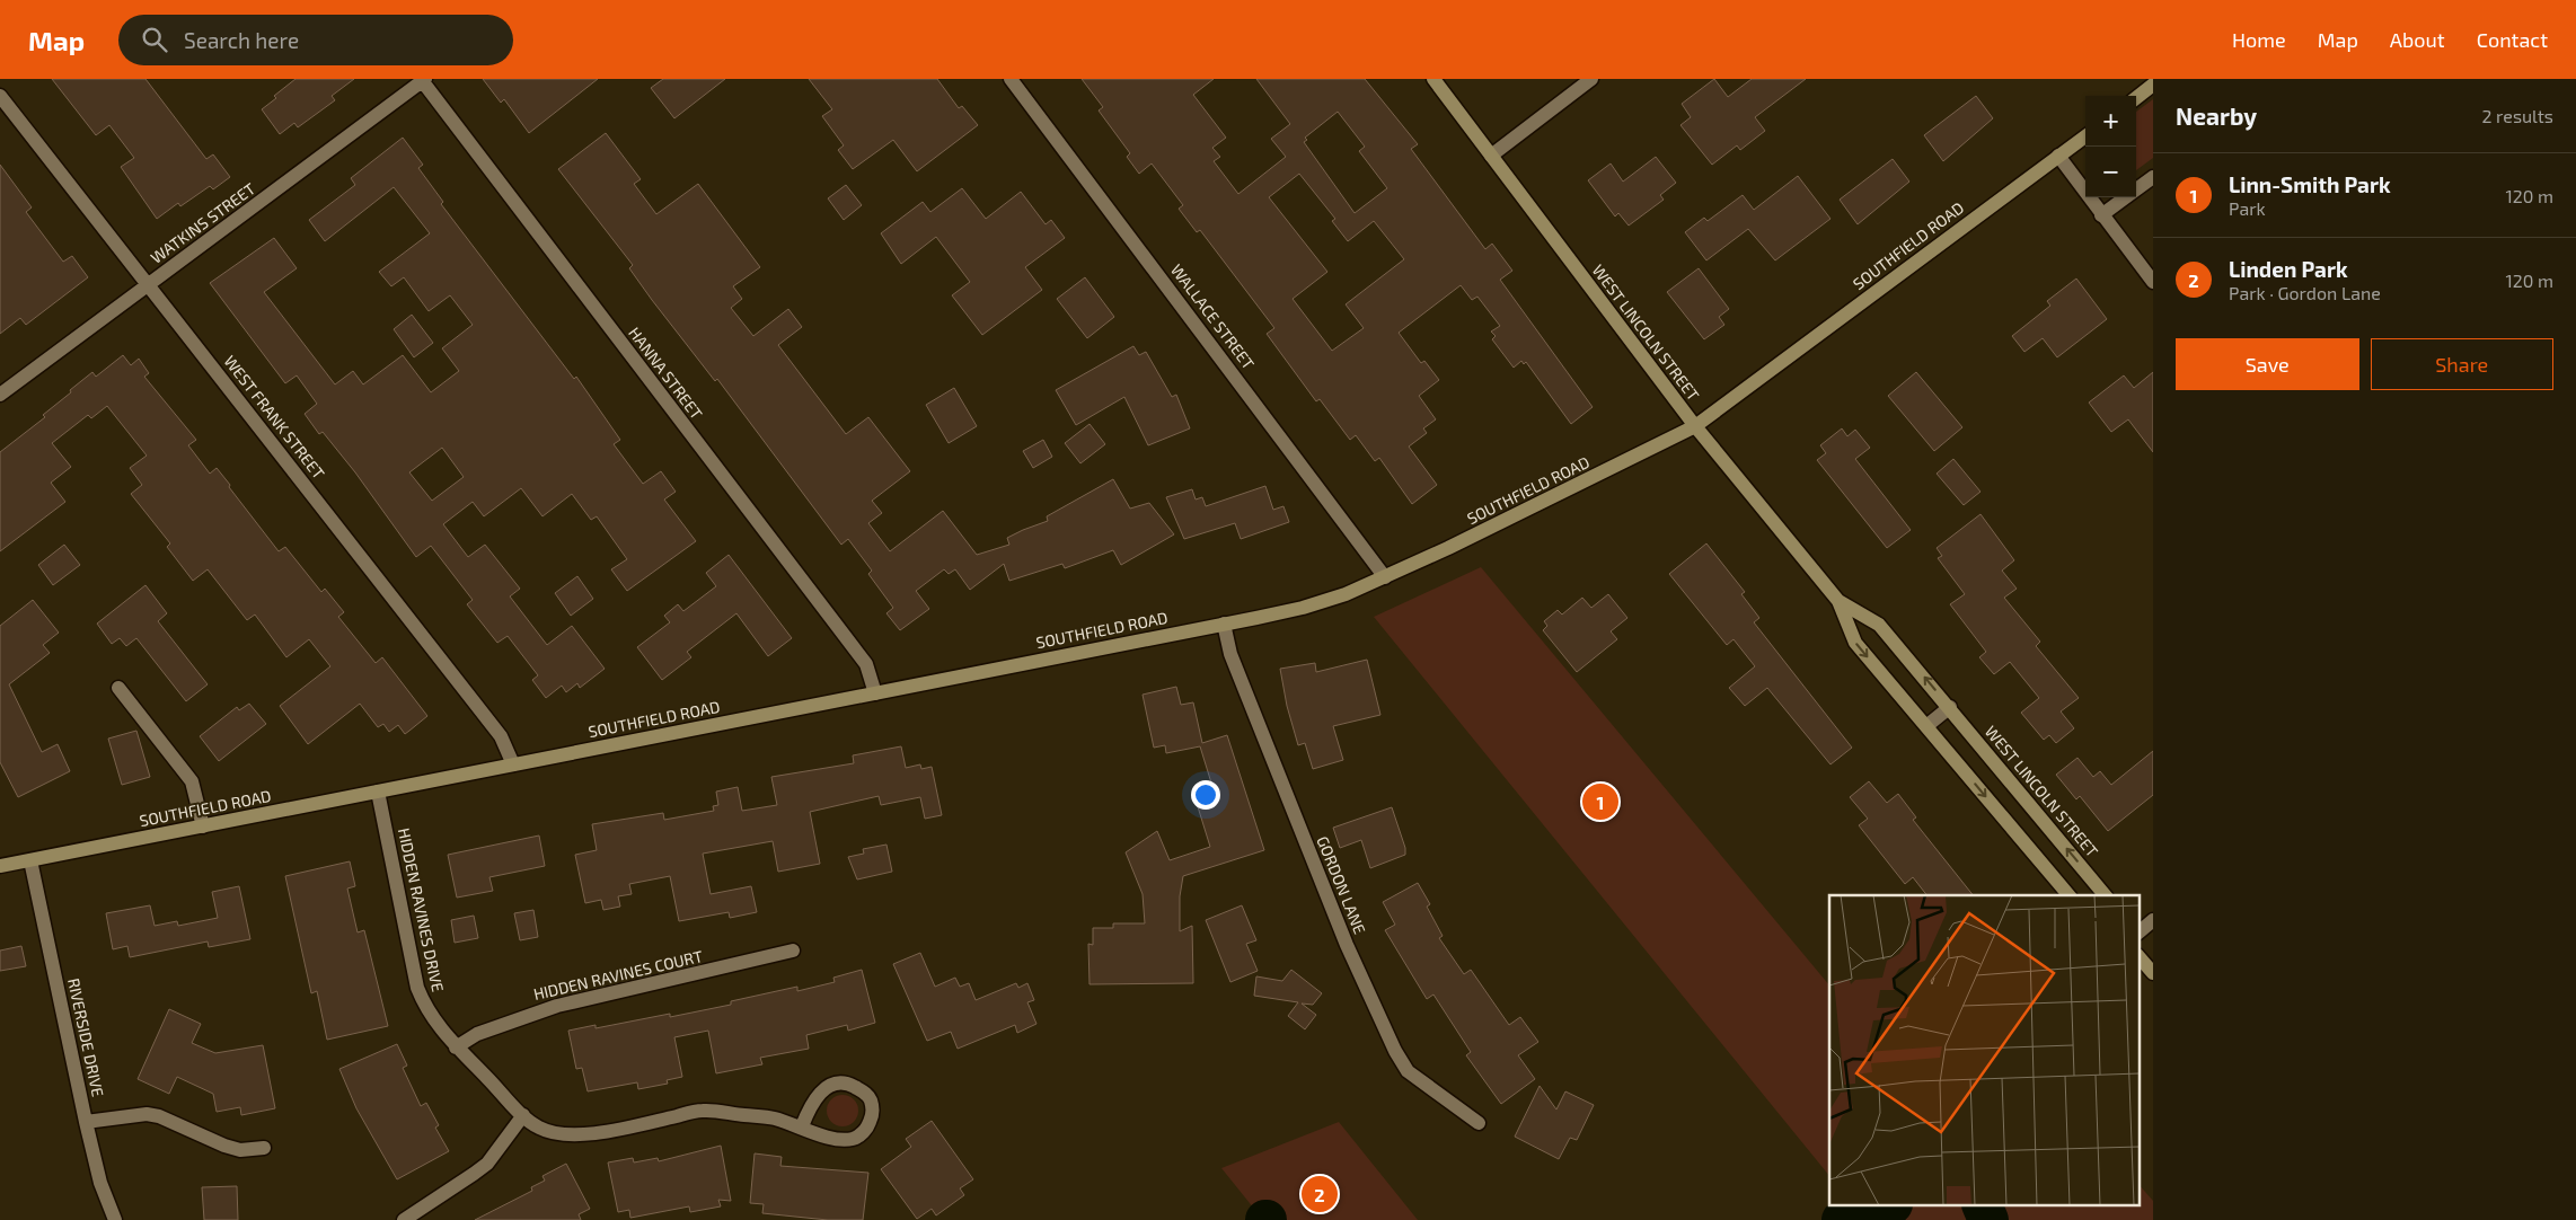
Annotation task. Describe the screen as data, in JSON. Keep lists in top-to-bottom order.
{
  "streets": {
    "main road": ["SOUTHFIELD ROAD", "WEST LINCOLN STREET"],
    "street": [
      "WATKINS STREET",
      "WALLACE STREET",
      "HANNA STREET",
      "WEST FRANK STREET",
      "GORDON LANE",
      "HIDDEN RAVINES DRIVE",
      "HIDDEN RAVINES COURT",
      "RIVERSIDE DRIVE"
    ]
  },
  "crossings": [
    ["WATKINS STREET", "HANNA STREET"],
    ["WATKINS STREET", "WEST FRANK STREET"],
    ["SOUTHFIELD ROAD", "WALLACE STREET"],
    ["SOUTHFIELD ROAD", "WEST LINCOLN STREET"],
    ["SOUTHFIELD ROAD", "HANNA STREET"],
    ["SOUTHFIELD ROAD", "WEST FRANK STREET"],
    ["SOUTHFIELD ROAD", "GORDON LANE"],
    ["SOUTHFIELD ROAD", "HIDDEN RAVINES DRIVE"],
    ["SOUTHFIELD ROAD", "RIVERSIDE DRIVE"],
    ["HIDDEN RAVINES DRIVE", "HIDDEN RAVINES COURT"]
  ],
  "page": {
    "header": "Map",
    "search": "Search here",
    "nav": [
      "Home",
      "Map",
      "About",
      "Contact"
    ],
    "heading": ["Nearby", "2 results"],
    "map_buttons": ["+", "−"],
    "list": [
      {
        "mark": "1",
        "name": "Linn-Smith Park",
        "note": "Park",
        "value": "120 m"
      },
      {
        "mark": "2",
        "name": "Linden Park",
        "note": "Park · Gordon Lane",
        "value": "120 m"
      }
    ],
    "buttons": ["Save", "Share"],
    "pins": ["1", "2"]
  }
}
